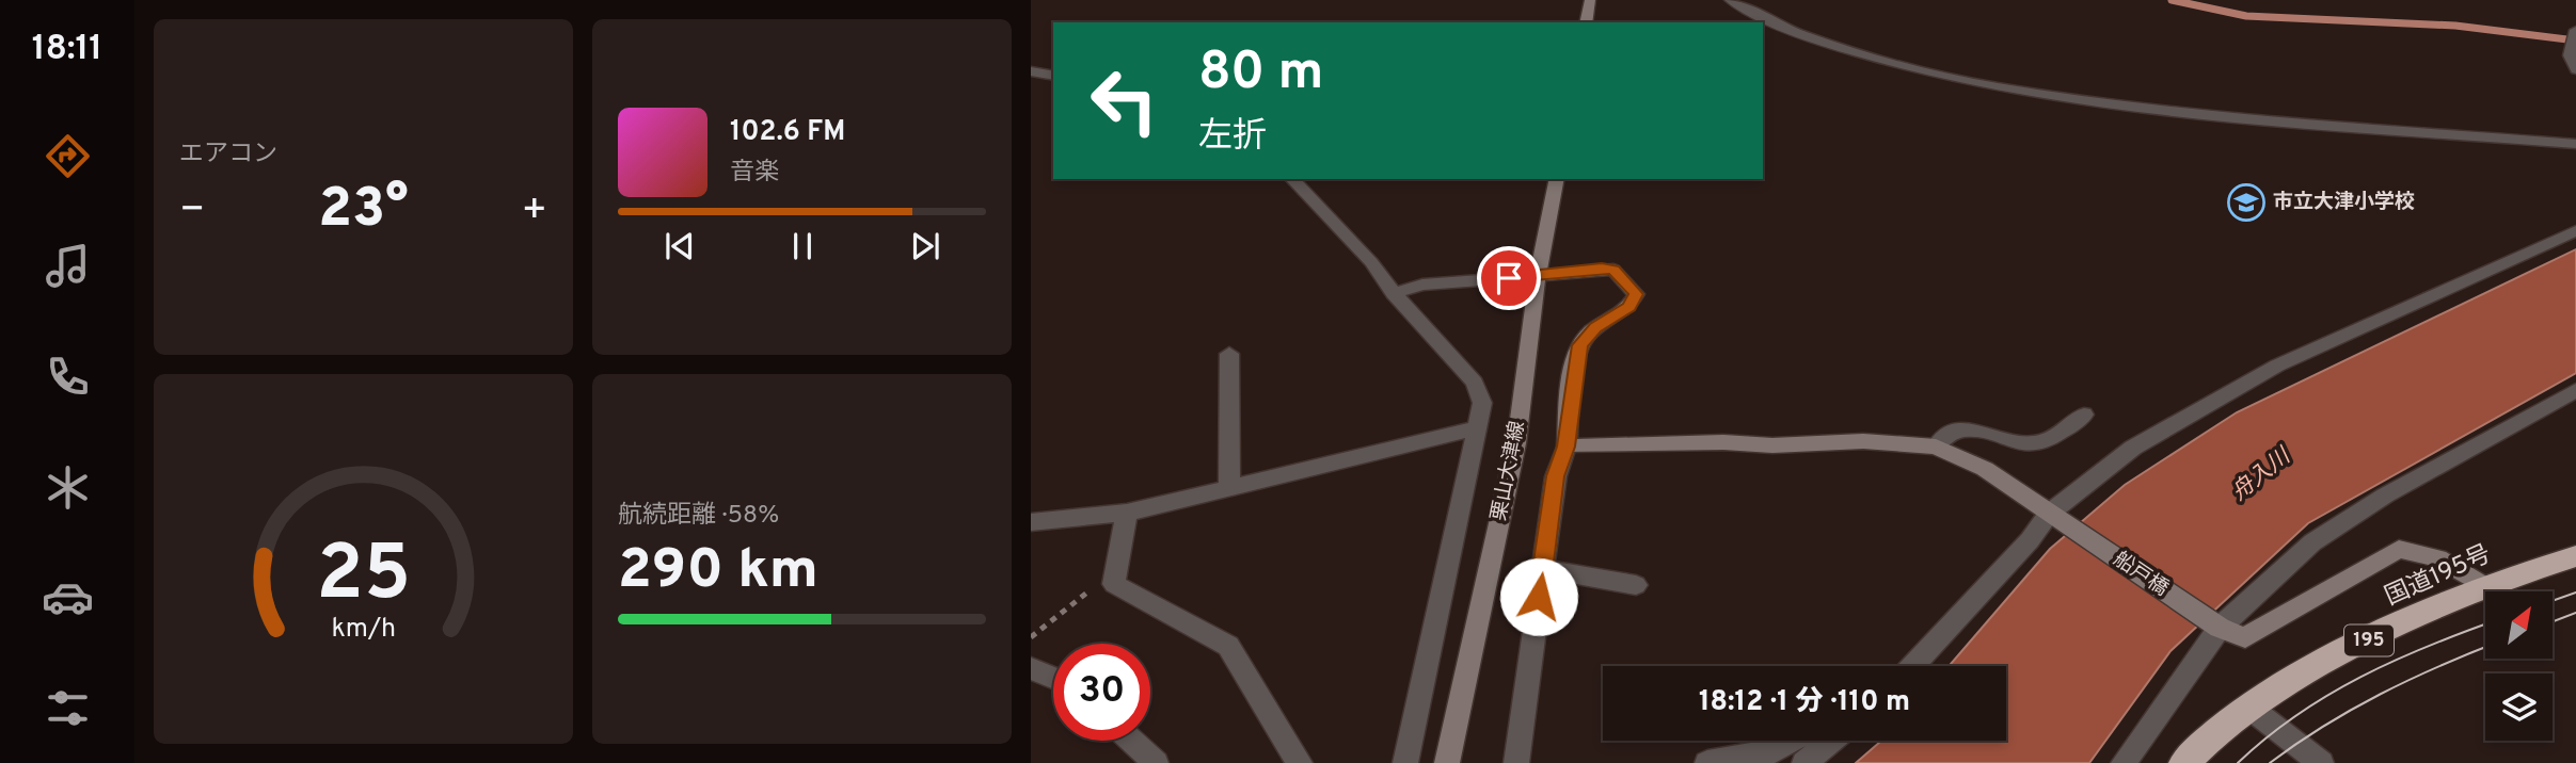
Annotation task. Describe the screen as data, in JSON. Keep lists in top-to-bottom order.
{
  "streets": {
    "highway": ["国道195号", "195"],
    "street": ["栗山大津線", "船戸橋"]
  },
  "water": ["舟入川"],
  "places": {
    "school or university": ["市立大津小学校"]
  },
  "north": "top right",
  "page": {
    "tabs": "18:11",
    "tile": [
      "エアコン",
      ["航続距離 · 58%", "290 km"]
    ],
    "turn": ["80 m", "左折"],
    "song": ["102.6 FM", "音楽"],
    "heat": ["−", "23°", "+"],
    "limit": "30",
    "trip": "18:12 · 1 分 · 110 m",
    "gauge": ["25", "km/h"]
  }
}
